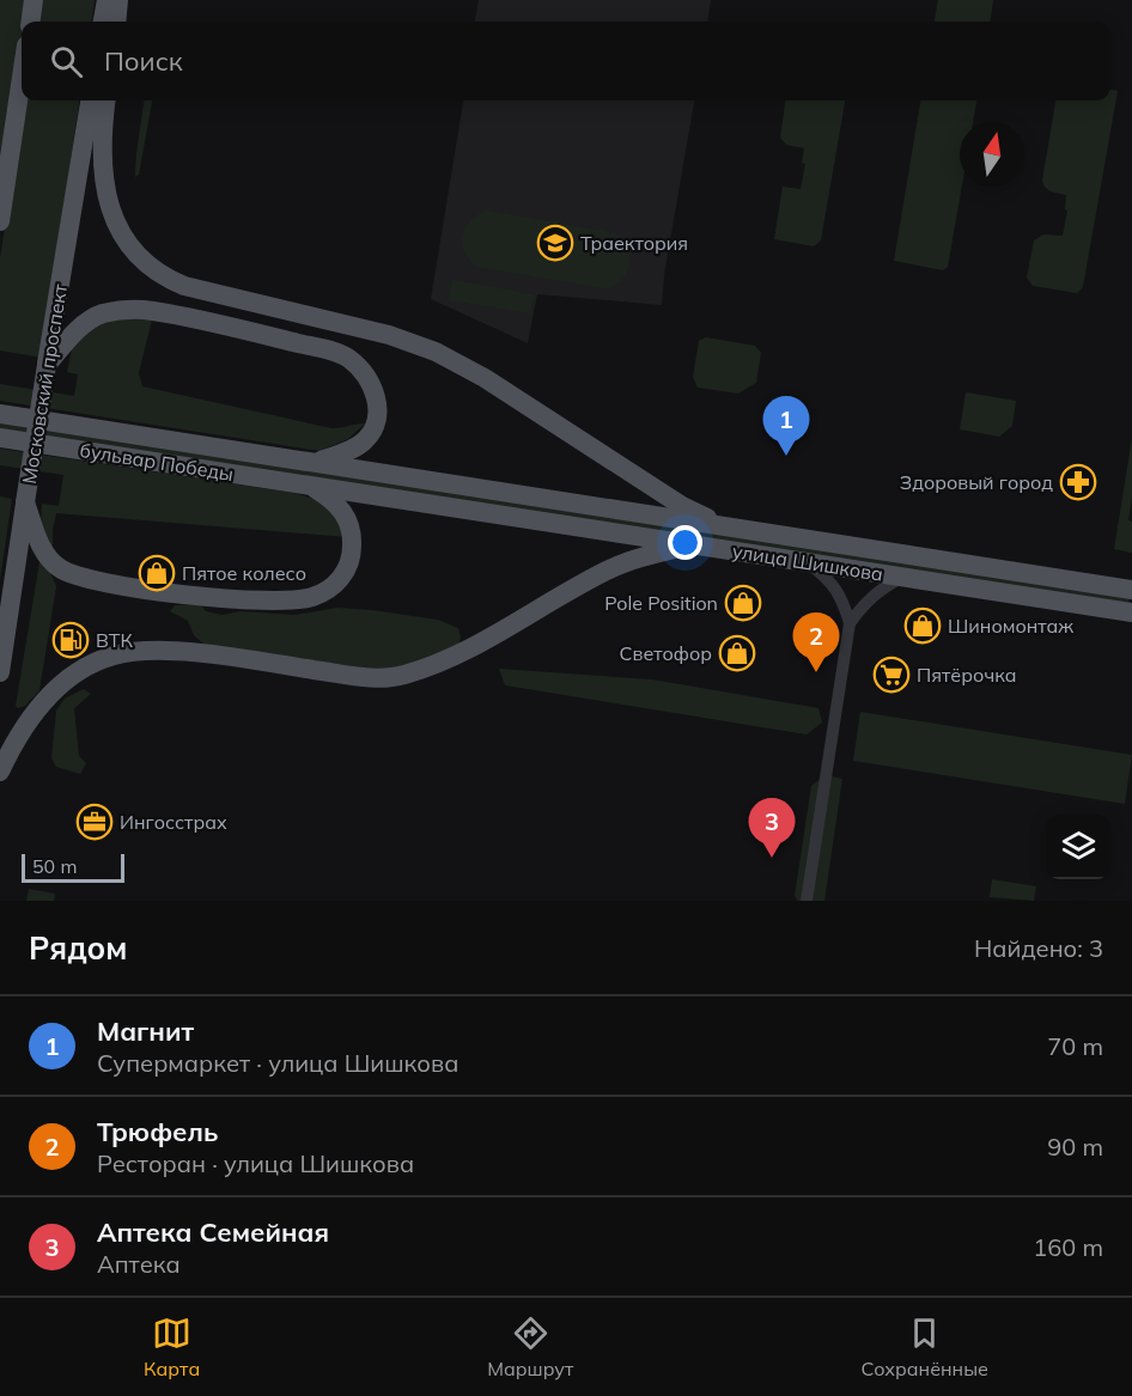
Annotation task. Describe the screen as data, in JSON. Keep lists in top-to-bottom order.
{
  "streets": {
    "main road": ["Московский проспект", "бульвар Победы", "улица Шишкова"]
  },
  "crossings": [
    ["бульвар Победы", "улица Шишкова"]
  ],
  "places": {
    "school or university": ["Траектория"],
    "pharmacy": ["Здоровый город"],
    "shop": [
      "Пятое колесо",
      "Pole Position",
      "Шиномонтаж",
      "Светофор"
    ],
    "fuel station": ["ВТК"],
    "supermarket": ["Пятёрочка"],
    "office": ["Ингосстрах"]
  },
  "scale_bar": "50 m",
  "north": "top",
  "page": {
    "search": "Поиск",
    "pins": ["1", "2", "3"],
    "scale": "50 m",
    "heading": ["Рядом", "Найдено: 3"],
    "list": [
      {
        "mark": "1",
        "name": "Магнит",
        "note": "Супермаркет · улица Шишкова",
        "value": "70 m"
      },
      {
        "mark": "2",
        "name": "Трюфель",
        "note": "Ресторан · улица Шишкова",
        "value": "90 m"
      },
      {
        "mark": "3",
        "name": "Аптека Семейная",
        "note": "Аптека",
        "value": "160 m"
      }
    ],
    "nav": ["Карта", "Маршрут", "Сохранённые"]
  }
}
